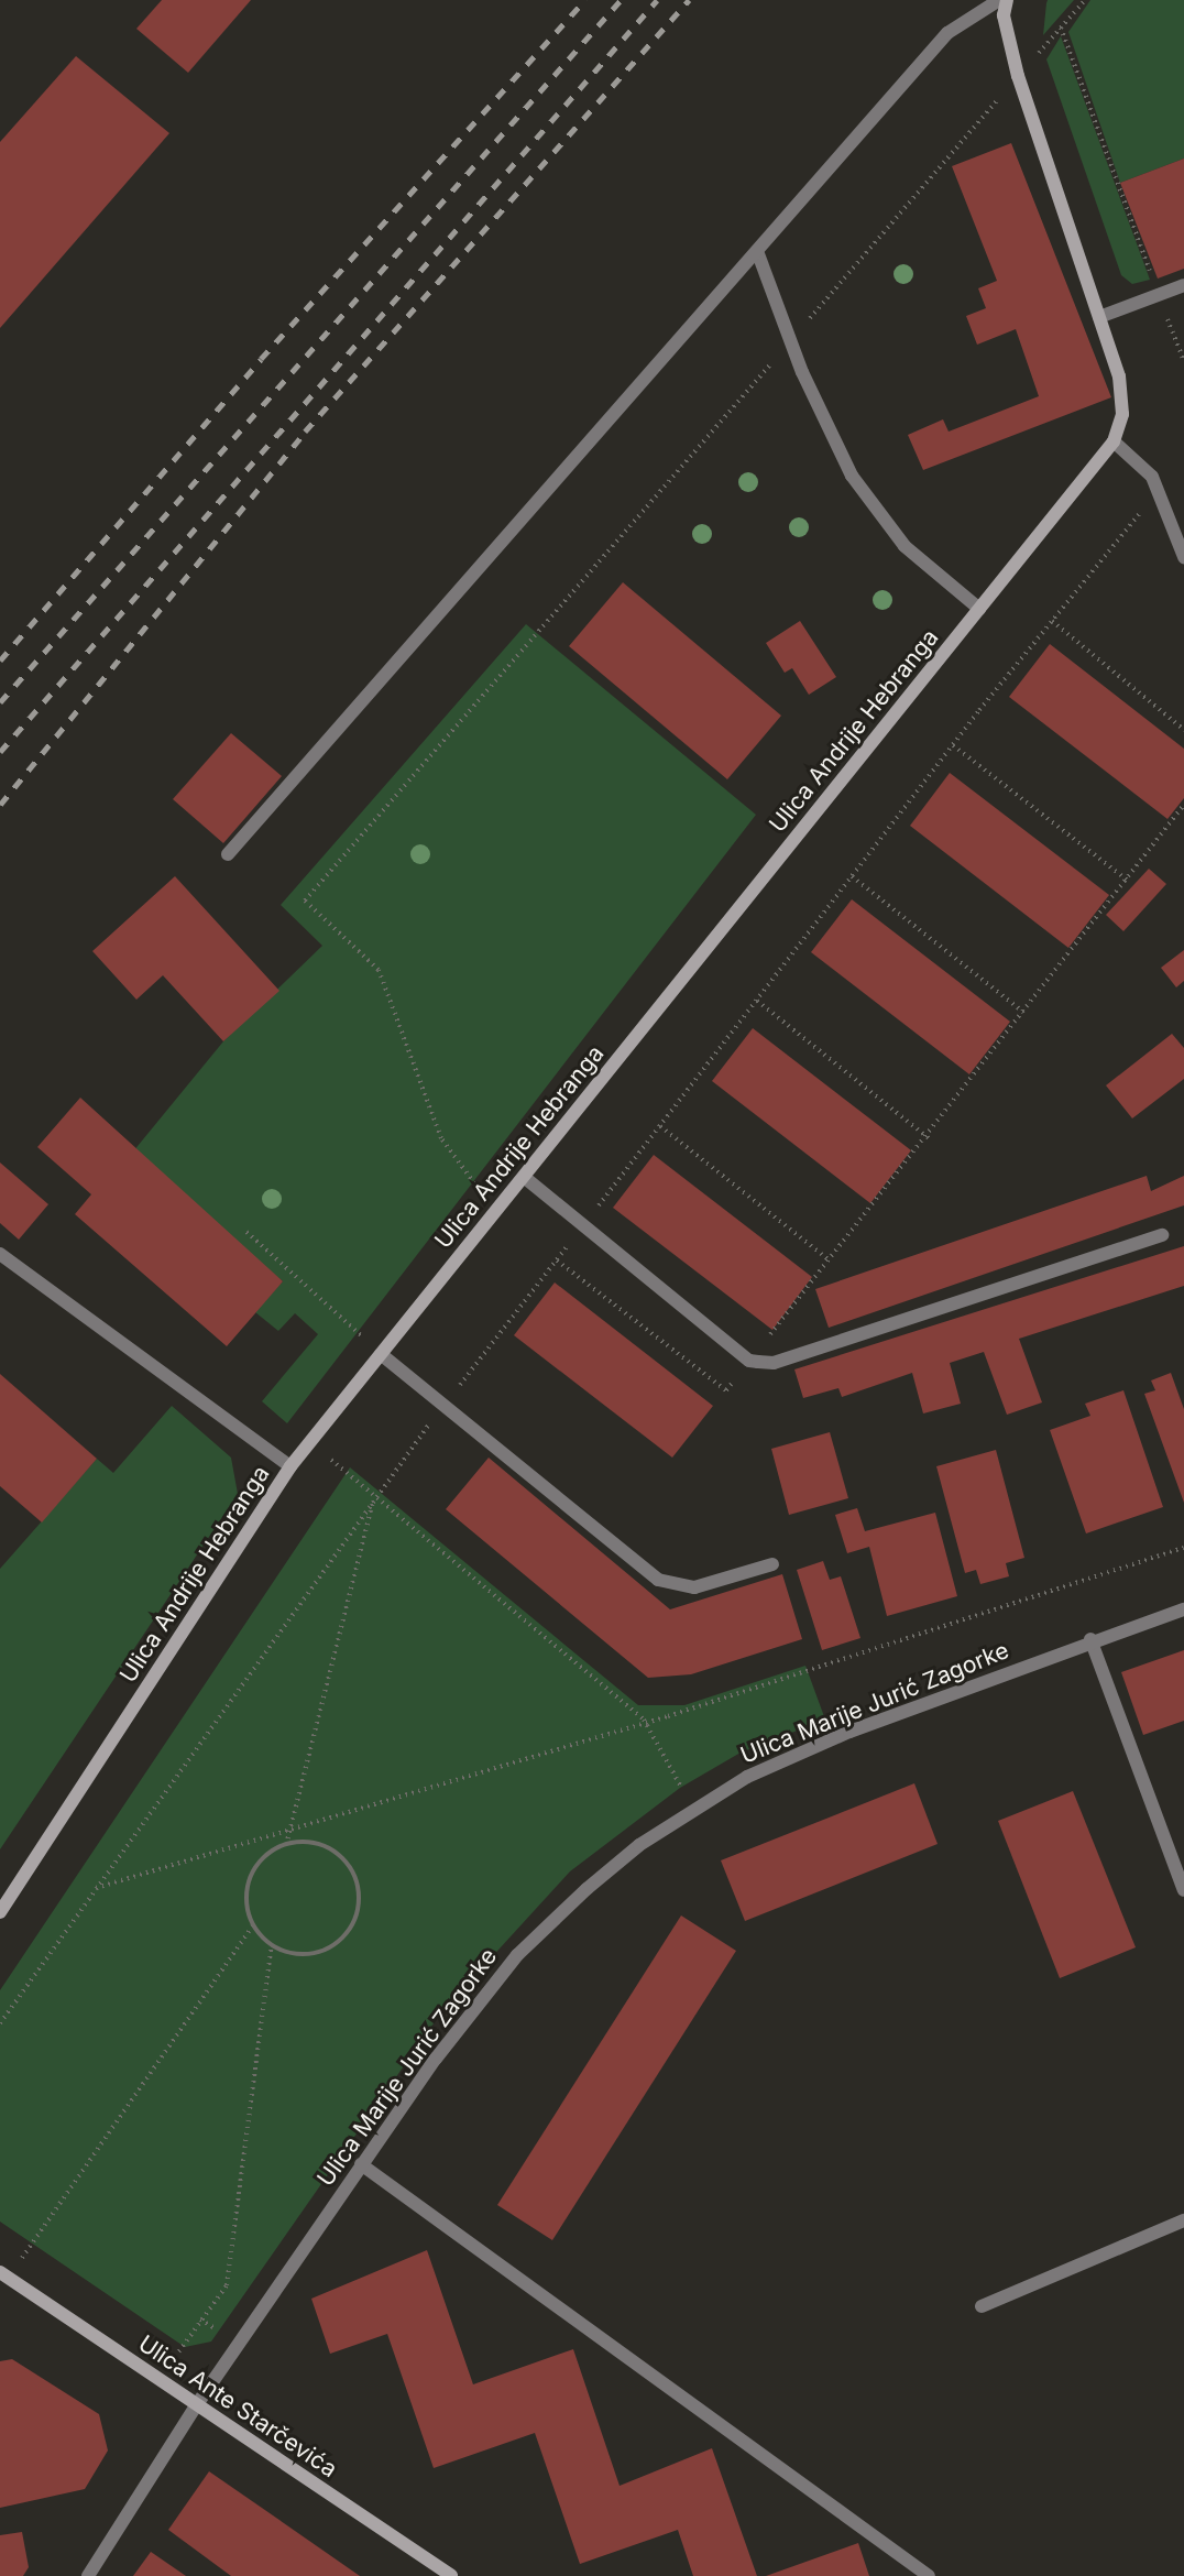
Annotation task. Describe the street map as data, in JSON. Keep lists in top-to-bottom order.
{
  "streets": {
    "main road": ["Ulica Andrije Hebranga", "Ulica Ante Starčevića"],
    "street": ["Ulica Marije Jurić Zagorke"]
  },
  "crossings": [
    ["Ulica Marije Jurić Zagorke", "Ulica Ante Starčevića"]
  ]
}
